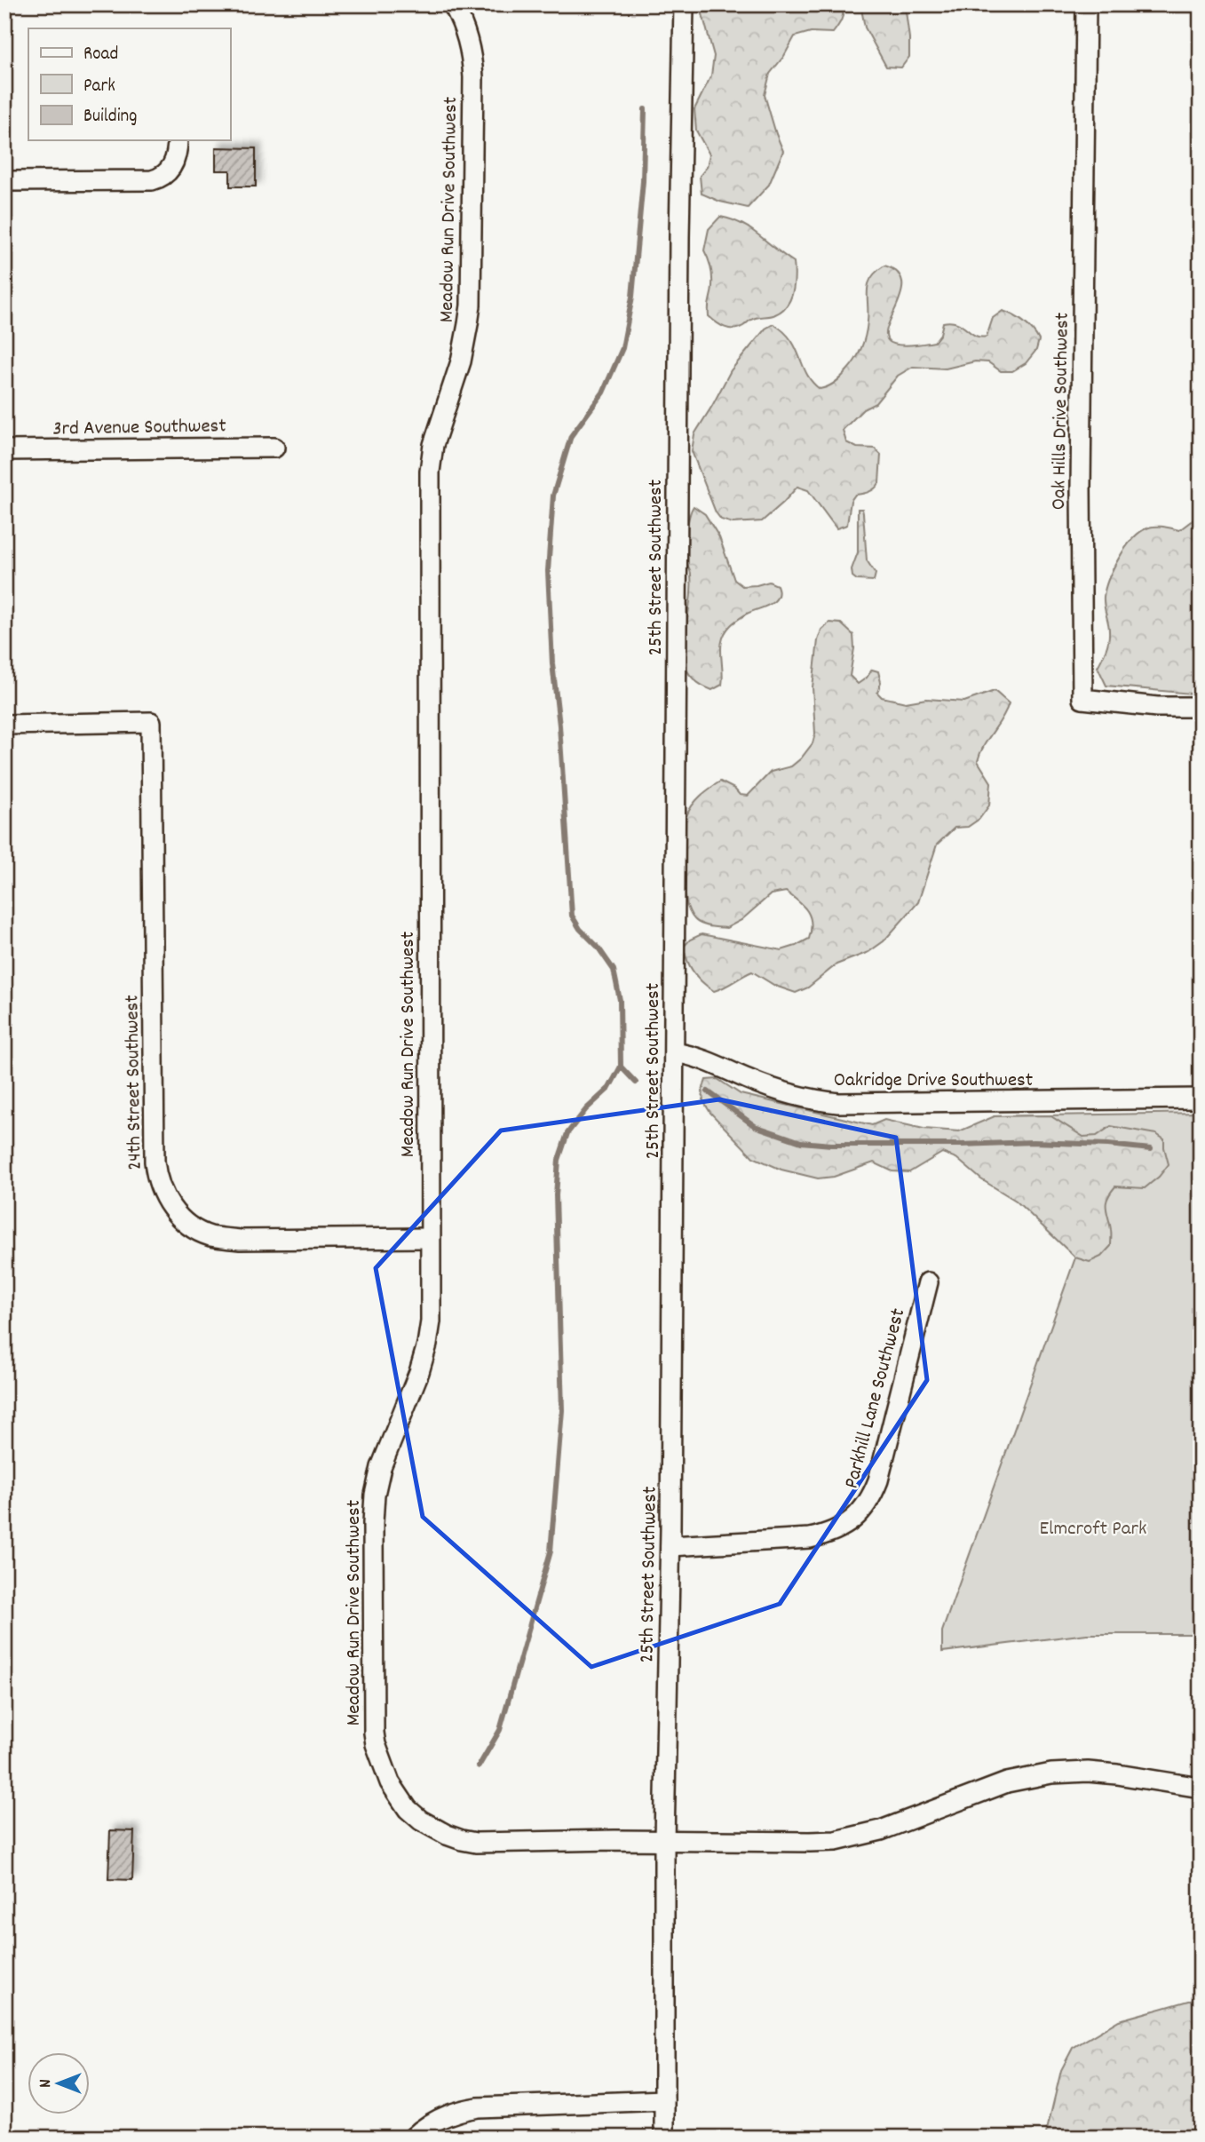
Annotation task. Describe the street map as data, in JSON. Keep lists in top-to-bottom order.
{
  "streets": {
    "street": [
      "Meadow Run Drive Southwest",
      "Oak Hills Drive Southwest",
      "3rd Avenue Southwest",
      "25th Street Southwest",
      "Oakridge Drive Southwest",
      "24th Street Southwest",
      "Parkhill Lane Southwest"
    ]
  },
  "crossings": [
    ["Meadow Run Drive Southwest", "25th Street Southwest"],
    ["Meadow Run Drive Southwest", "24th Street Southwest"],
    ["25th Street Southwest", "Oakridge Drive Southwest"],
    ["25th Street Southwest", "Parkhill Lane Southwest"]
  ],
  "parks": ["Elmcroft Park"],
  "legend": ["Road", "Park", "Building"],
  "north": "left"
}
